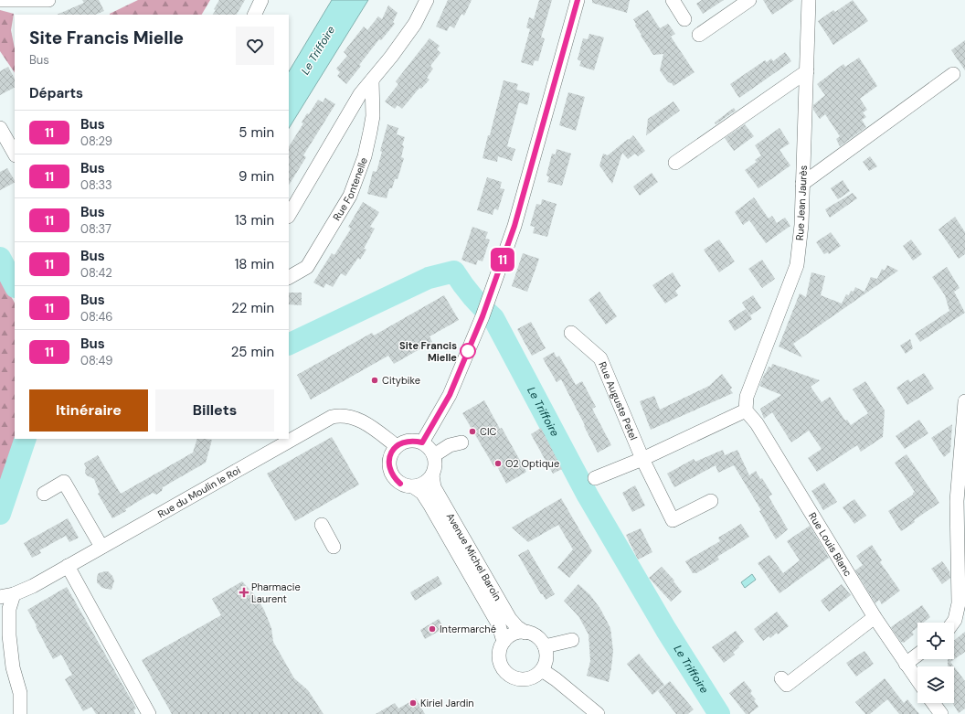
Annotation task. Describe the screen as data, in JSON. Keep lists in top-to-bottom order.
{
  "streets": {
    "street": [
      "Rue Fontenelle",
      "Rue Jean Jaurès",
      "Rue Auguste Petel",
      "Rue du Moulin le Roi",
      "Rue Louis Blanc",
      "Avenue Michel Baroin"
    ]
  },
  "crossings": [
    ["Rue Jean Jaurès", "Rue Louis Blanc"],
    ["Rue du Moulin le Roi", "Avenue Michel Baroin"]
  ],
  "water": ["Le Triffoire"],
  "places": {
    "other": [
      "Site Francis Mielle",
      "Citybike",
      "CIC",
      "O2 Optique",
      "Intermarché",
      "Kiriel Jardin"
    ],
    "health": ["Pharmacie Laurent"]
  },
  "lines": ["bus line 11"],
  "page": {
    "on_map": "11",
    "heading": [
      ["Site Francis Mielle", "Bus"],
      "Départs"
    ],
    "list": [
      {
        "mark": "11",
        "name": "Bus",
        "note": "08:29",
        "value": "5 min"
      },
      {
        "mark": "11",
        "name": "Bus",
        "note": "08:33",
        "value": "9 min"
      },
      {
        "mark": "11",
        "name": "Bus",
        "note": "08:37",
        "value": "13 min"
      },
      {
        "mark": "11",
        "name": "Bus",
        "note": "08:42",
        "value": "18 min"
      },
      {
        "mark": "11",
        "name": "Bus",
        "note": "08:46",
        "value": "22 min"
      },
      {
        "mark": "11",
        "name": "Bus",
        "note": "08:49",
        "value": "25 min"
      }
    ],
    "buttons": ["Itinéraire", "Billets"]
  }
}
